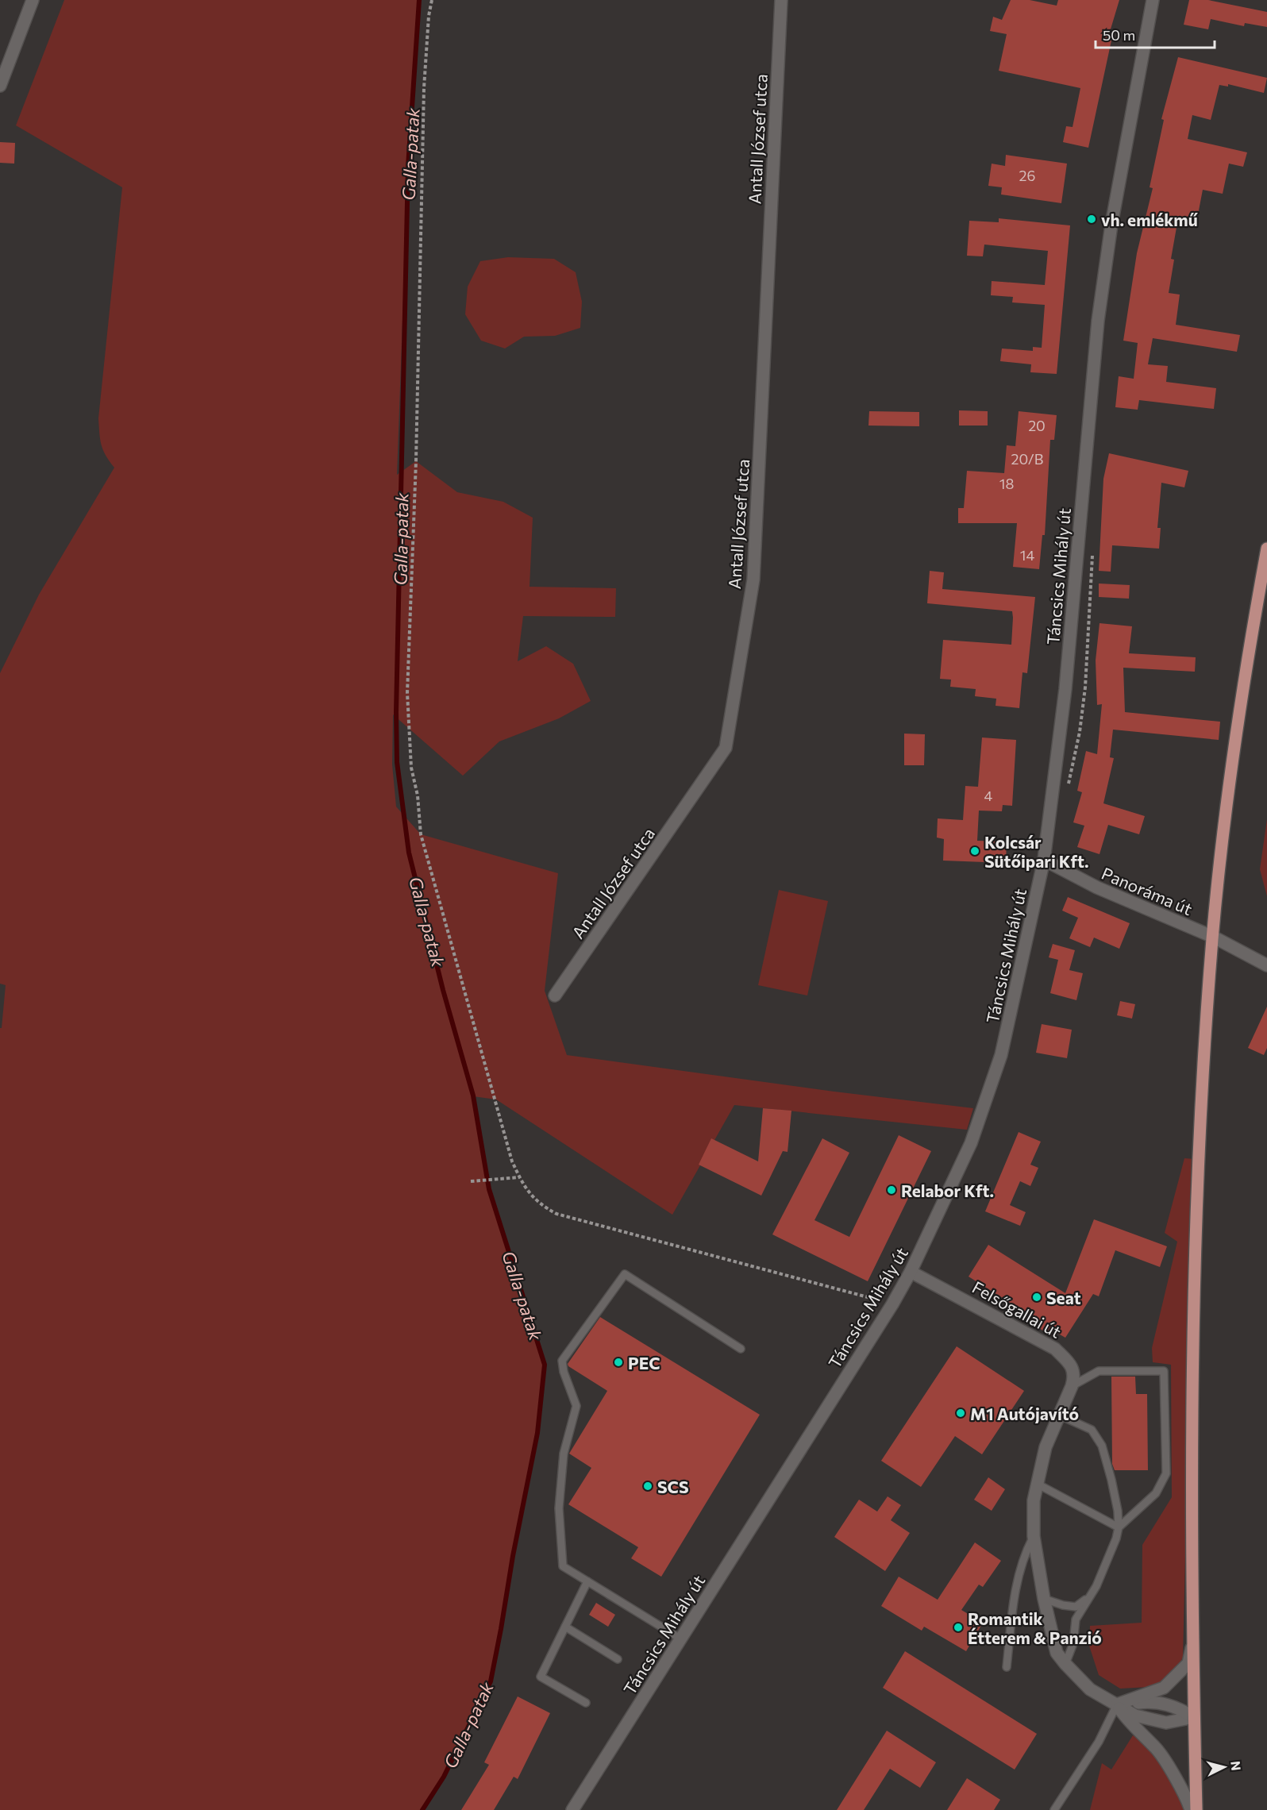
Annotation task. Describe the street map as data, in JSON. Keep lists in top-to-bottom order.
{
  "streets": {
    "street": [
      "Antall József utca",
      "Táncsics Mihály út",
      "Panoráma út",
      "Felsőgallai út"
    ]
  },
  "crossings": [
    ["Táncsics Mihály út", "Panoráma út"],
    ["Táncsics Mihály út", "Felsőgallai út"]
  ],
  "water": ["Galla-patak"],
  "places": [
    "vh. emlékmű",
    "Kolcsár Sütőipari Kft.",
    "Relabor Kft.",
    "Seat",
    "PEC",
    "M1 Autójavító",
    "SCS",
    "Romantik Étterem & Panzió"
  ],
  "house_numbers": [
    "26",
    "20",
    "20/B",
    "18",
    "14",
    "4"
  ],
  "scale_bar": "50 m",
  "north": "right"
}
